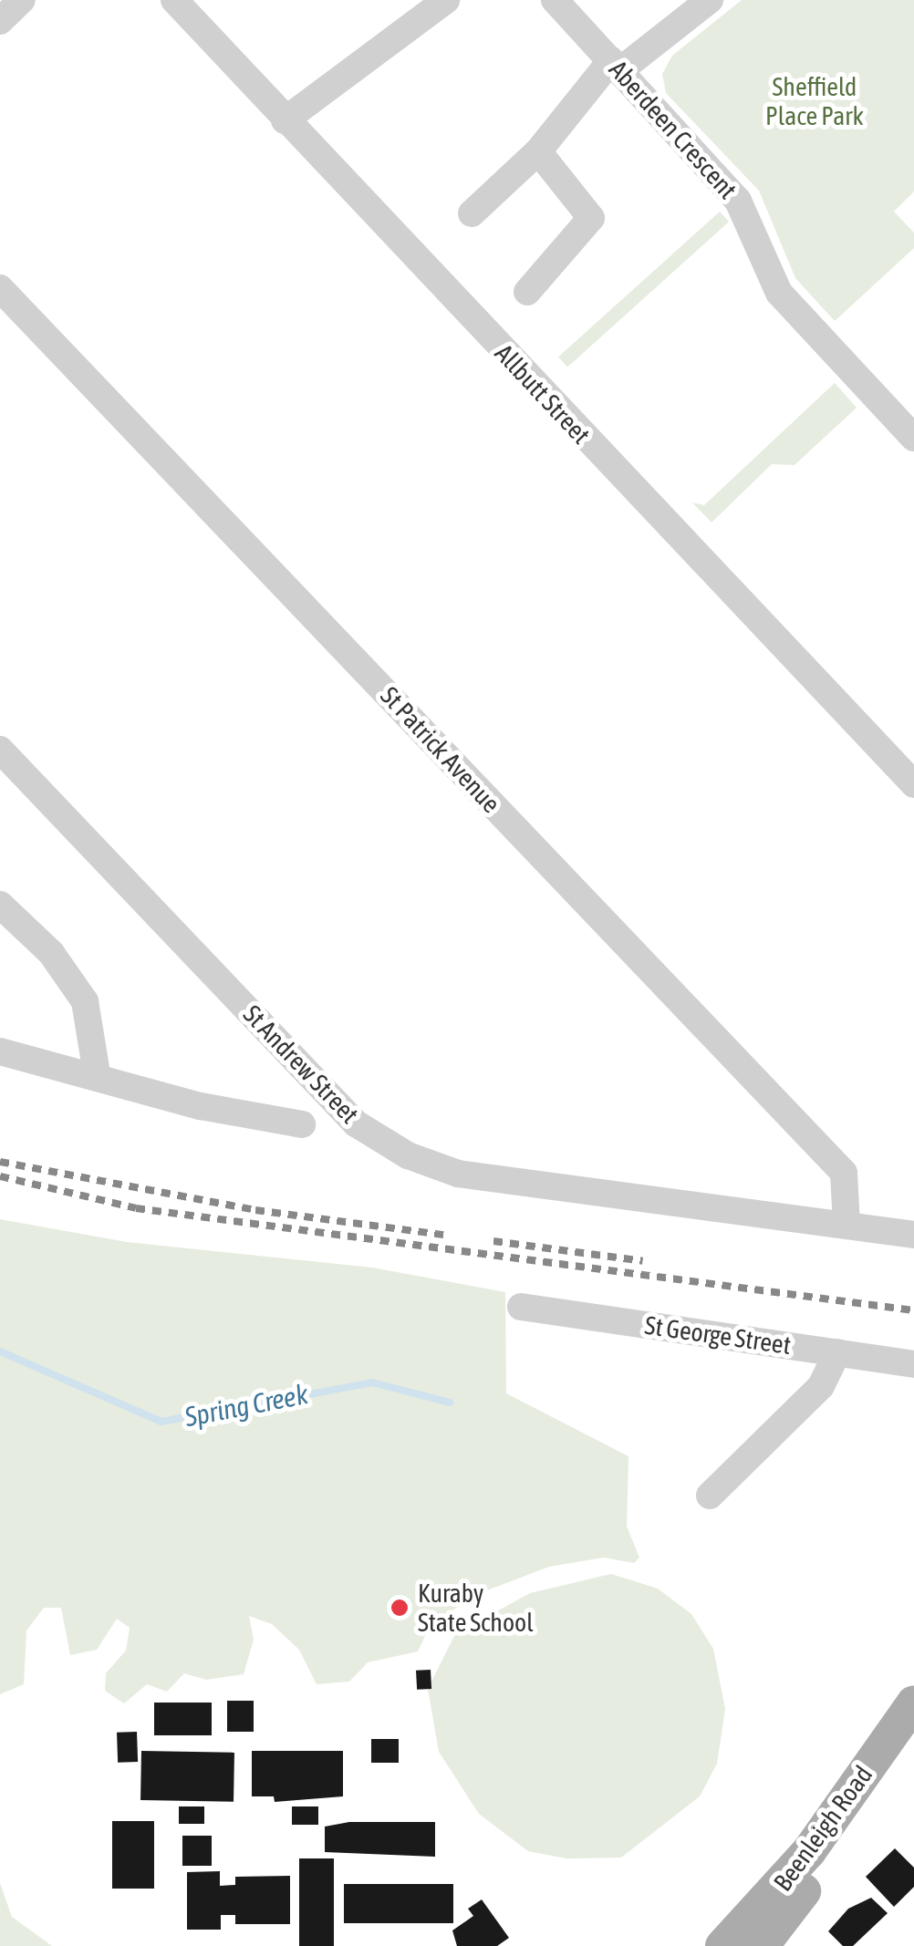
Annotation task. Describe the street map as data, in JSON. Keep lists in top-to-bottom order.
{
  "streets": {
    "main road": ["Beenleigh Road"],
    "street": [
      "Aberdeen Crescent",
      "Allbutt Street",
      "St Patrick Avenue",
      "St Andrew Street",
      "St George Street"
    ]
  },
  "crossings": [
    ["St Patrick Avenue", "St Andrew Street"]
  ],
  "water": ["Spring Creek"],
  "parks": ["Sheffield Place Park"],
  "places": ["Kuraby State School"]
}
